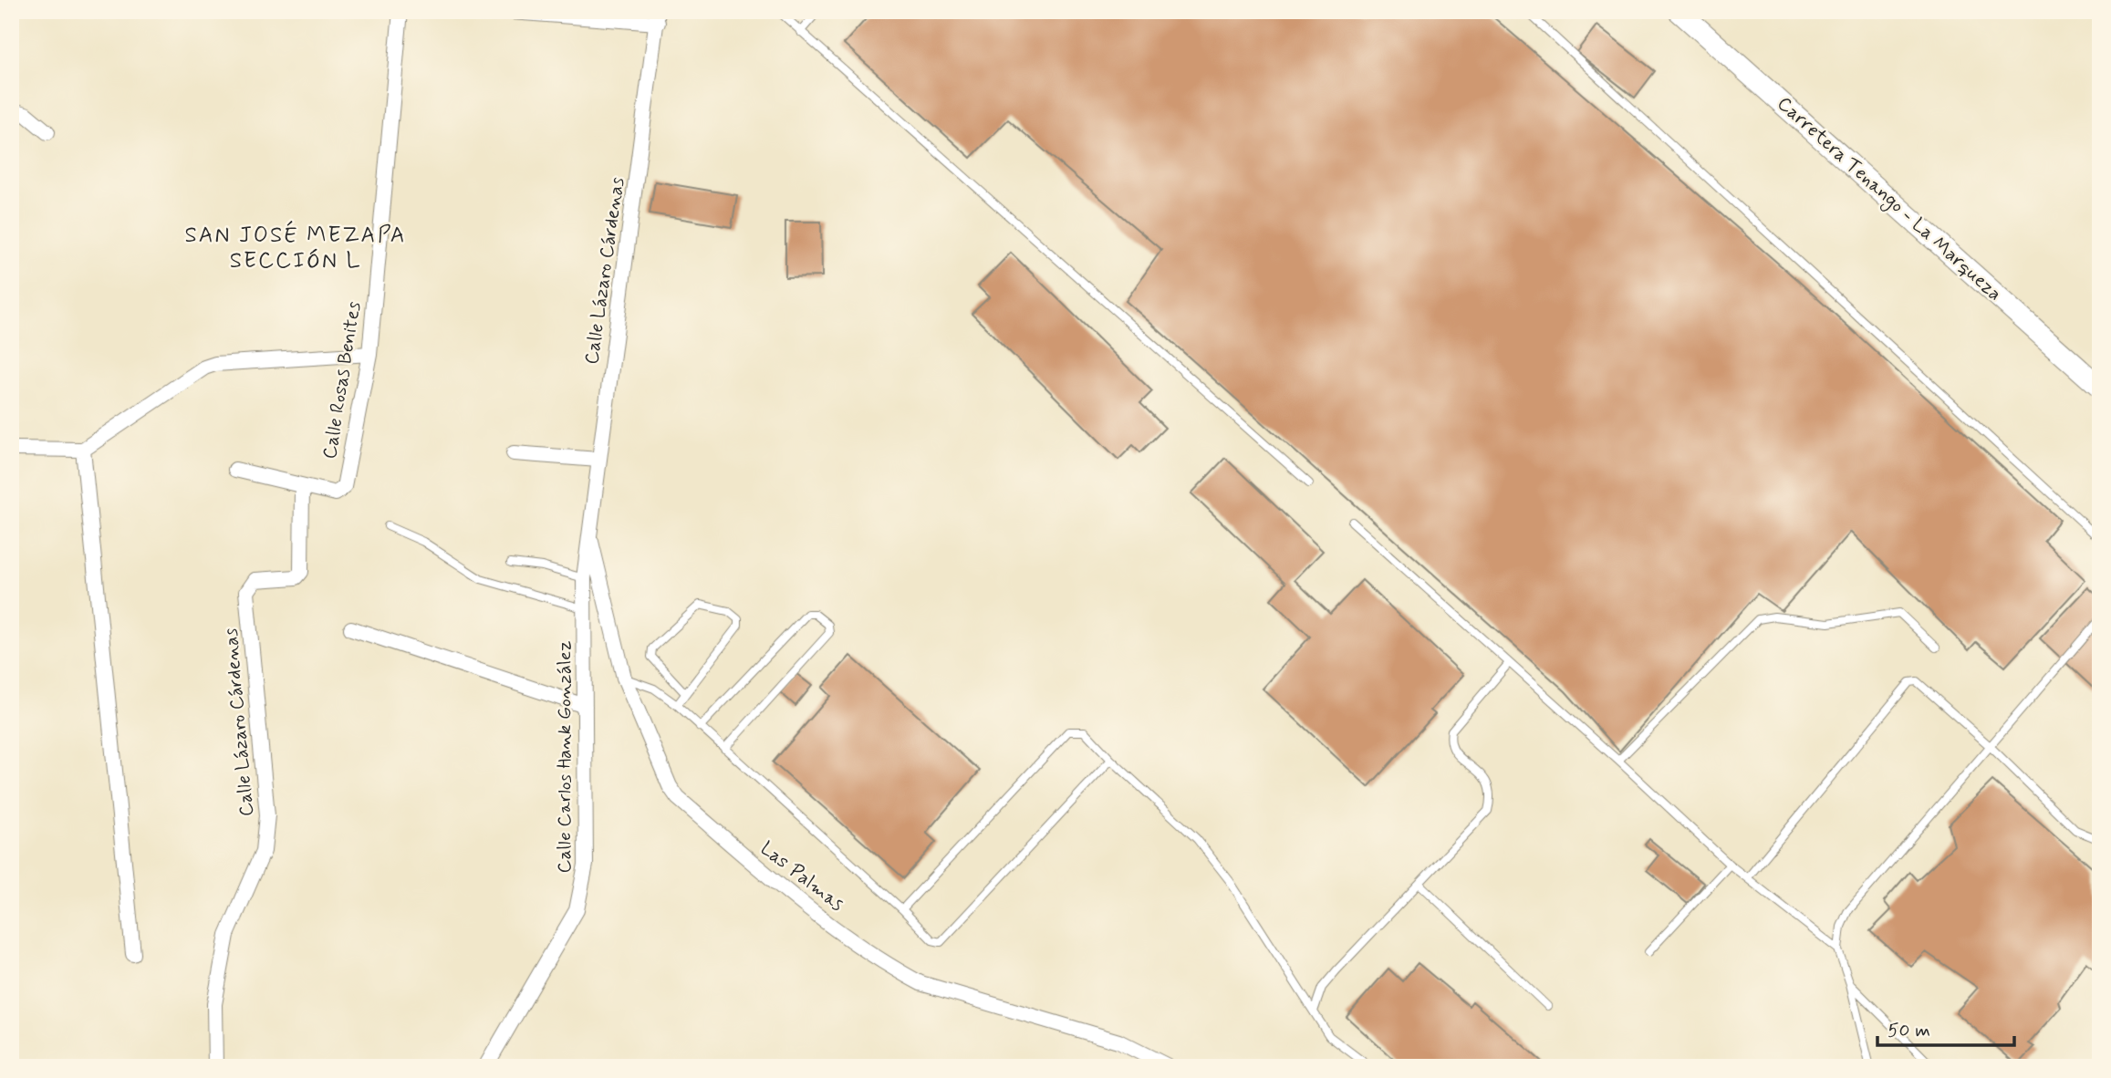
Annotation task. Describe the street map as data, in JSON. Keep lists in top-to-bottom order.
{
  "streets": {
    "main road": ["Carretera Tenango - La Marqueza"],
    "street": [
      "Calle Lázaro Cárdenas",
      "Calle Rosas Benites",
      "Calle Carlos Hank González",
      "Las Palmas"
    ]
  },
  "crossings": [
    ["Calle Lázaro Cárdenas", "Calle Rosas Benites"],
    ["Calle Lázaro Cárdenas", "Calle Carlos Hank González"],
    ["Calle Lázaro Cárdenas", "Las Palmas"],
    ["Calle Carlos Hank González", "Las Palmas"]
  ],
  "districts": ["SAN JOSÉ MEZAPA SECCIÓN L"],
  "scale_bar": "50 m"
}
